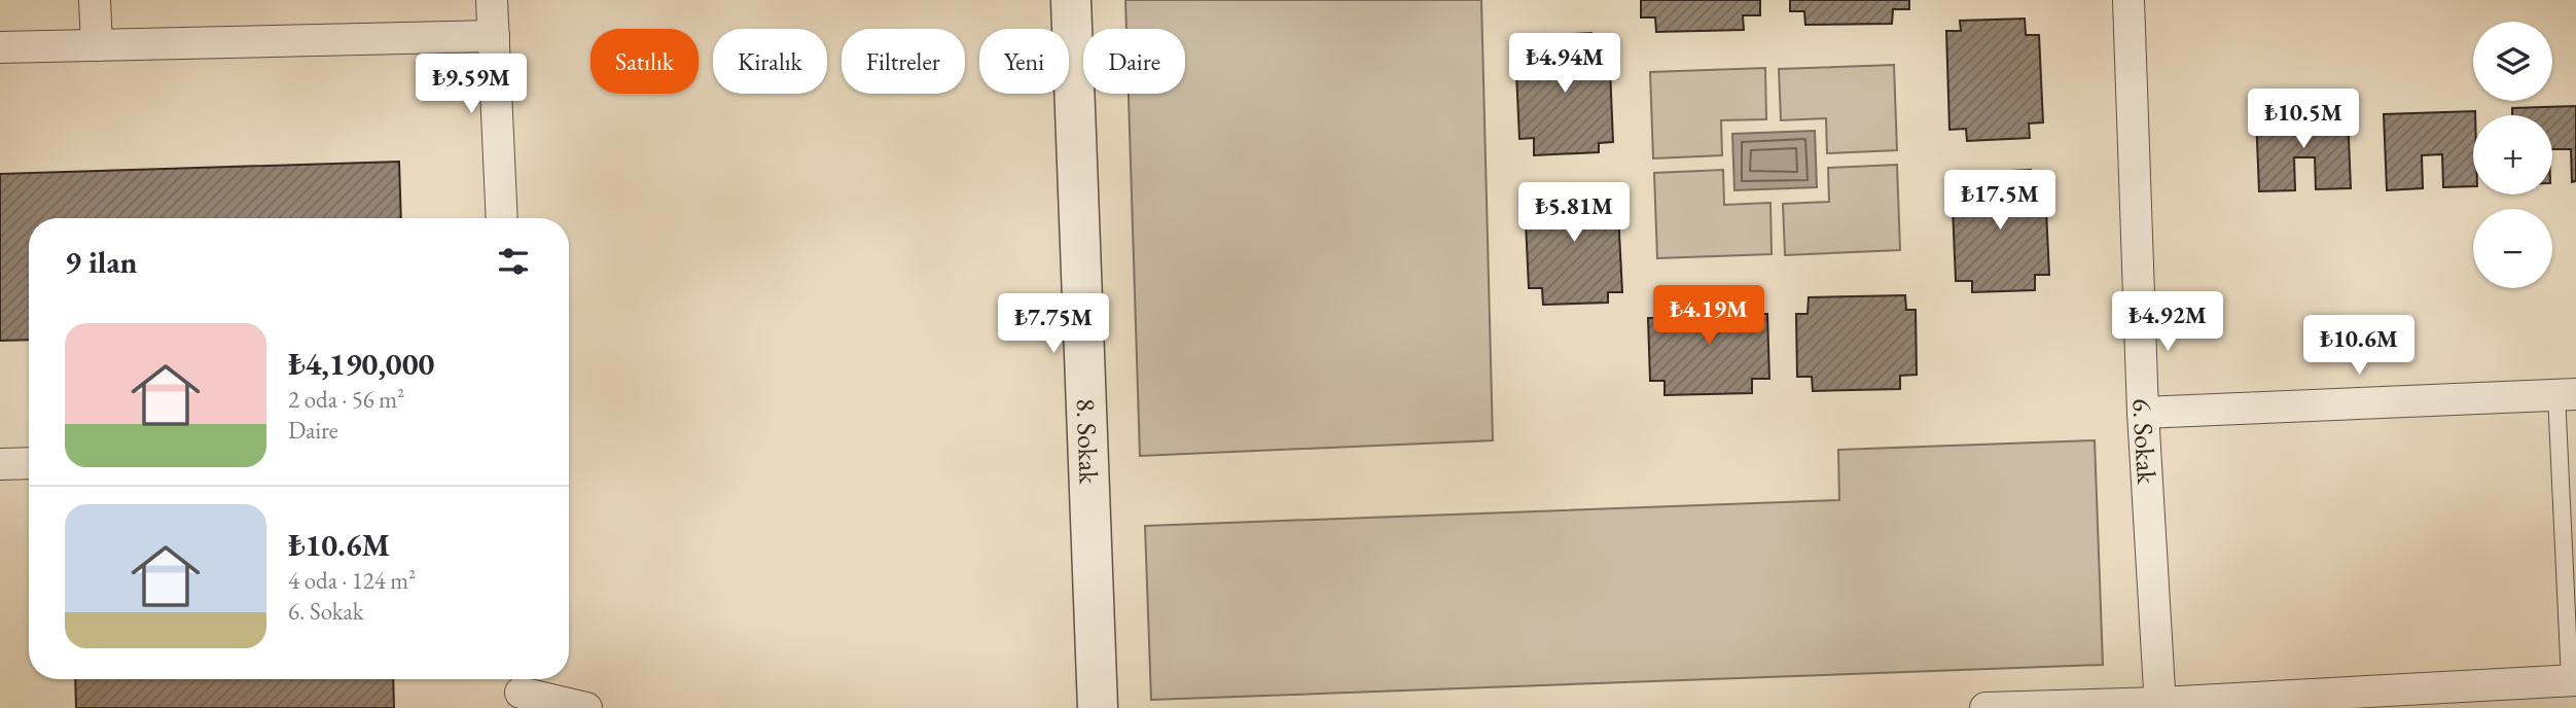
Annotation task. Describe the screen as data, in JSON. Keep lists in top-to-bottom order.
{
  "streets": {
    "street": ["8. Sokak", "6. Sokak"]
  },
  "page": {
    "map_buttons": ["+", "−"],
    "chip": [
      "Satılık",
      "Kiralık",
      "Filtreler",
      "Yeni",
      "Daire"
    ],
    "price": [
      "₺4.94M",
      "₺9.59M",
      "₺10.5M",
      "₺17.5M",
      "₺5.81M",
      "₺4.19M",
      "₺4.92M",
      "₺7.75M",
      "₺10.6M"
    ],
    "heading": "9 ilan",
    "list": [
      {
        "name": "₺4,190,000",
        "note": "2 oda · 56 m² · Daire"
      },
      {
        "name": "₺10.6M",
        "note": "4 oda · 124 m² · 6. Sokak"
      }
    ]
  }
}
